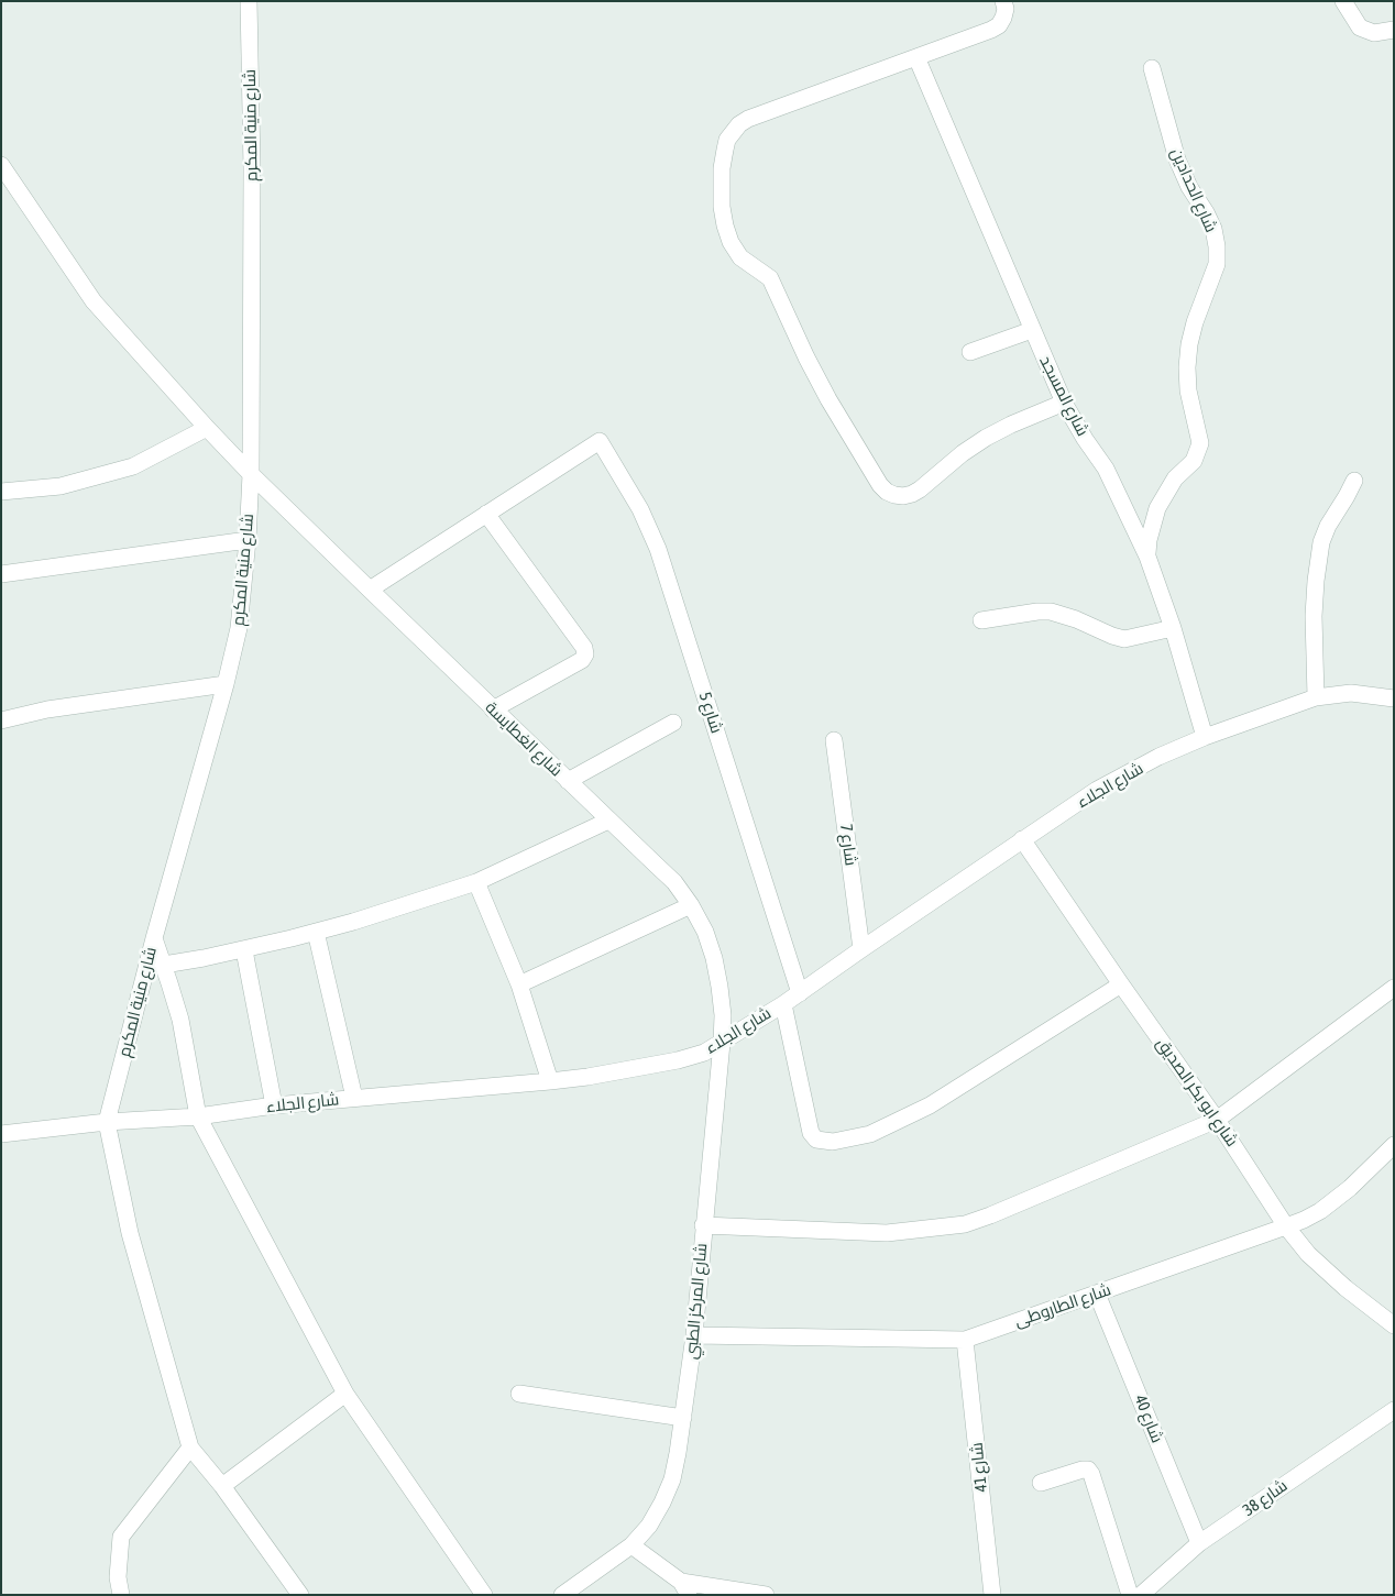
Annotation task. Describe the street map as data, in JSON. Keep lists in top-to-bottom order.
{
  "streets": {
    "street": [
      "شارع منية المكرم",
      "شارع الحدادين",
      "شارع المسجد",
      "شارع 5",
      "شارع الغطايسة",
      "شارع الجلاء",
      "شارع 7",
      "شارع ابو بكر الصديق",
      "شارع المركز الطبي",
      "شارع الطاروطى",
      "شارع 40",
      "شارع 41",
      "شارع 38"
    ]
  },
  "crossings": [
    ["شارع منية المكرم", "شارع الغطايسة"],
    ["شارع منية المكرم", "شارع الجلاء"],
    ["شارع الحدادين", "شارع المسجد"],
    ["شارع المسجد", "شارع الجلاء"],
    ["شارع 5", "شارع الجلاء"],
    ["شارع الغطايسة", "شارع الجلاء"],
    ["شارع الغطايسة", "شارع المركز الطبي"],
    ["شارع الجلاء", "شارع 7"],
    ["شارع الجلاء", "شارع ابو بكر الصديق"],
    ["شارع الجلاء", "شارع المركز الطبي"],
    ["شارع ابو بكر الصديق", "شارع الطاروطى"],
    ["شارع المركز الطبي", "شارع الطاروطى"],
    ["شارع الطاروطى", "شارع 40"],
    ["شارع الطاروطى", "شارع 41"],
    ["شارع 40", "شارع 38"]
  ]
}
